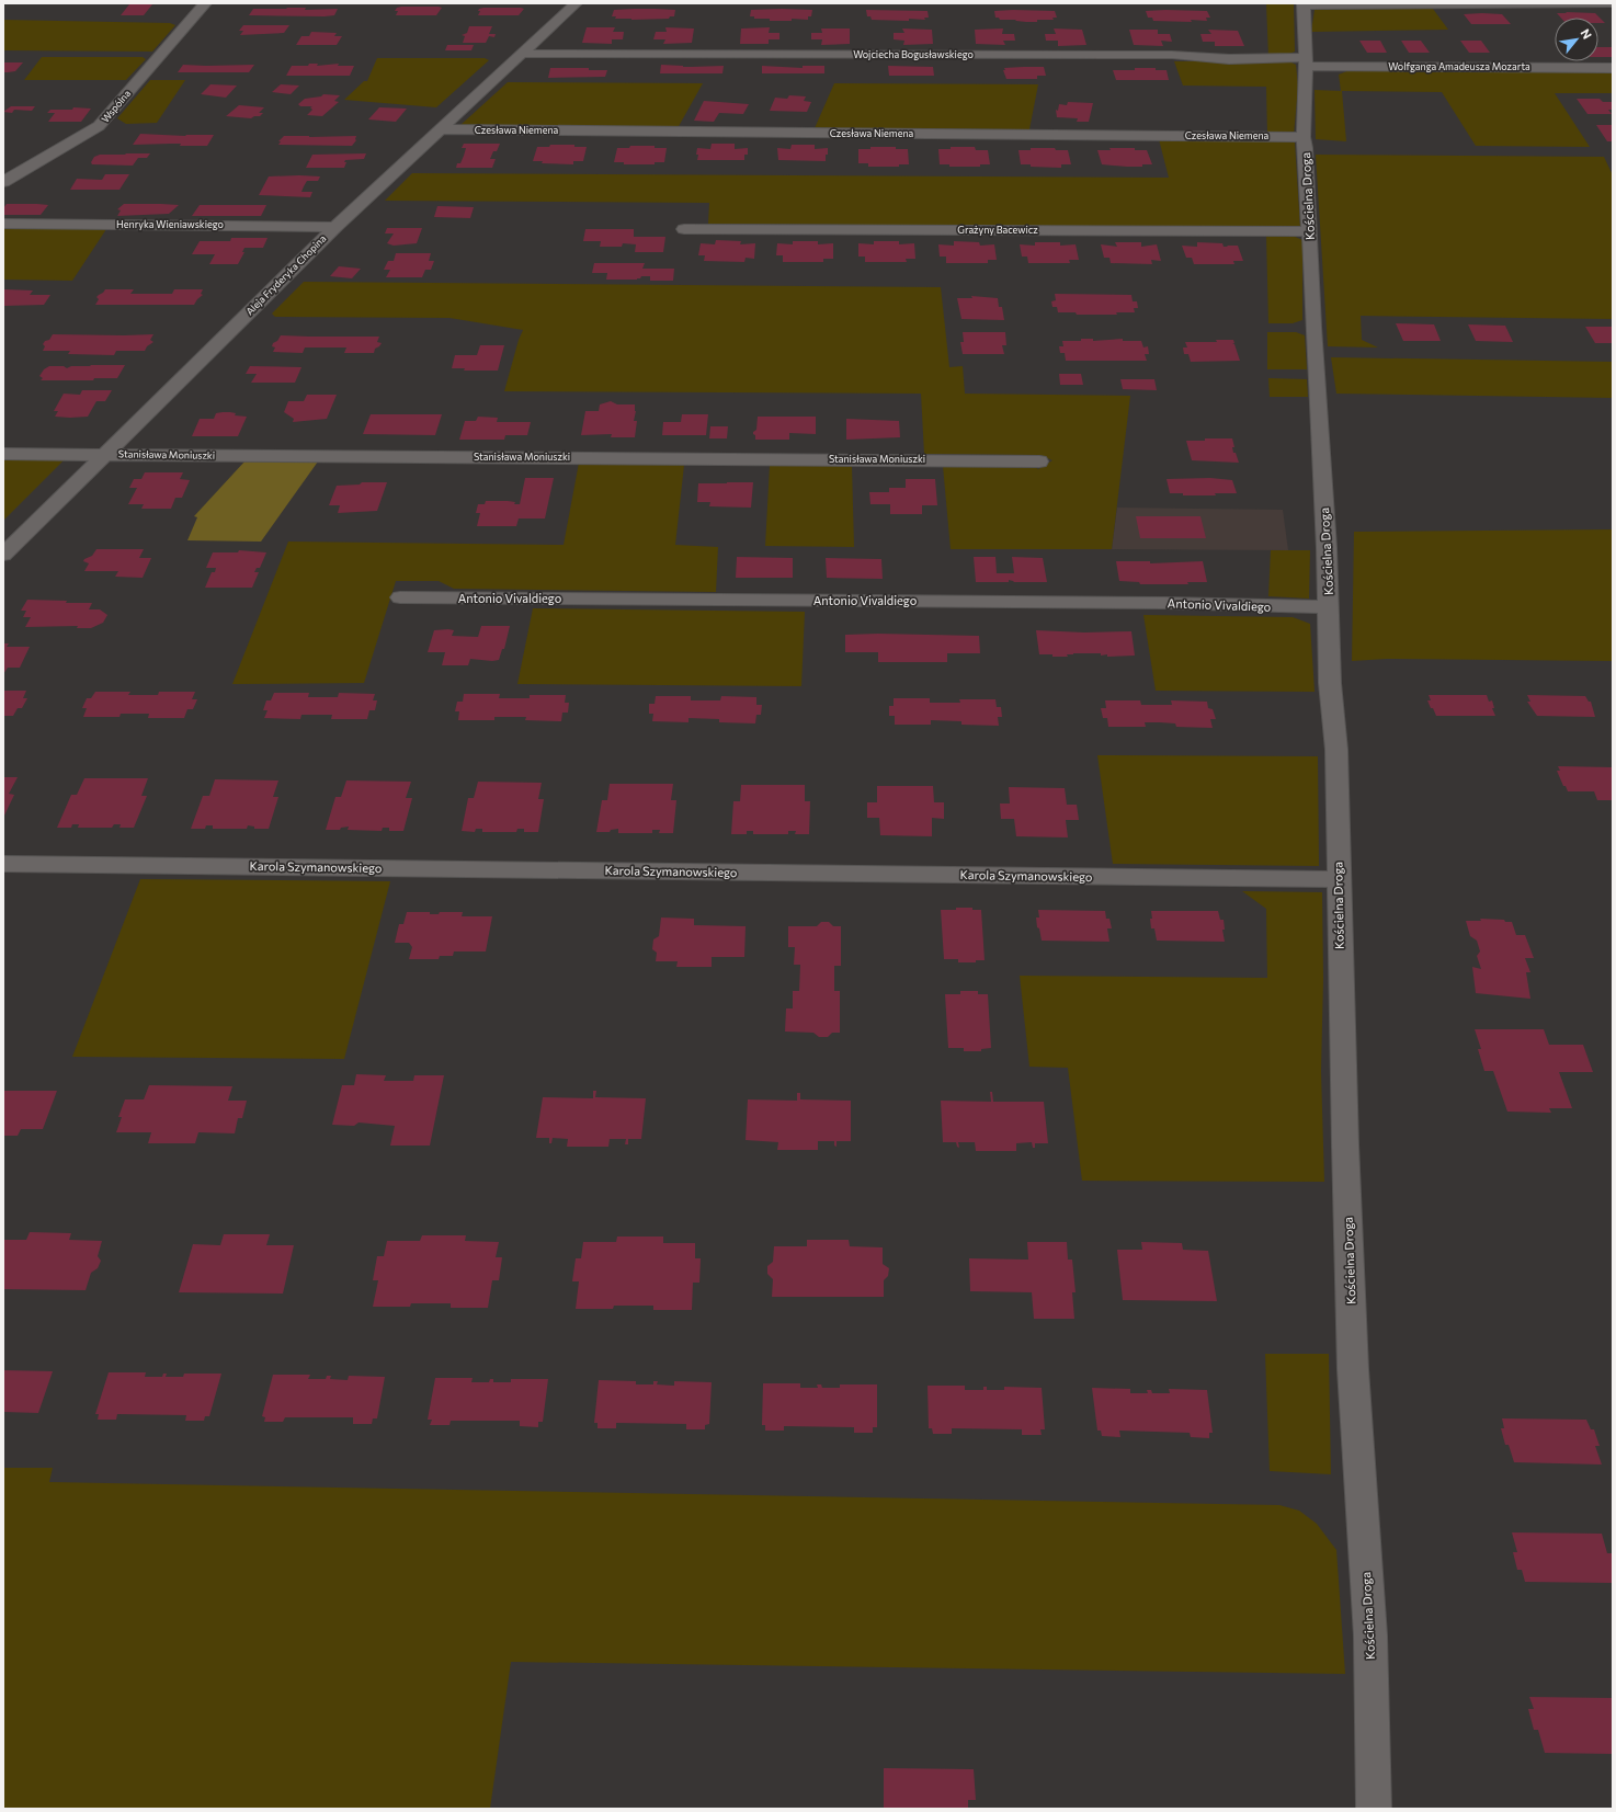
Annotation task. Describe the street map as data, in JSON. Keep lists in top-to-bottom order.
{
  "streets": {
    "street": [
      "Wojciecha Bogusławskiego",
      "Wolfganga Amadeusza Mozarta",
      "Wspólna",
      "Czesława Niemena",
      "Kościelna Droga",
      "Henryka Wieniawskiego",
      "Grażyny Bacewicz",
      "Aleja Fryderyka Chopina",
      "Stanisława Moniuszki",
      "Antonio Vivaldiego",
      "Karola Szymanowskiego"
    ]
  },
  "crossings": [
    ["Wojciecha Bogusławskiego", "Wolfganga Amadeusza Mozarta"],
    ["Wojciecha Bogusławskiego", "Kościelna Droga"],
    ["Wojciecha Bogusławskiego", "Aleja Fryderyka Chopina"],
    ["Wolfganga Amadeusza Mozarta", "Kościelna Droga"],
    ["Czesława Niemena", "Kościelna Droga"],
    ["Czesława Niemena", "Aleja Fryderyka Chopina"],
    ["Kościelna Droga", "Grażyny Bacewicz"],
    ["Kościelna Droga", "Antonio Vivaldiego"],
    ["Kościelna Droga", "Karola Szymanowskiego"],
    ["Henryka Wieniawskiego", "Aleja Fryderyka Chopina"],
    ["Aleja Fryderyka Chopina", "Stanisława Moniuszki"]
  ],
  "north": "top right"
}
